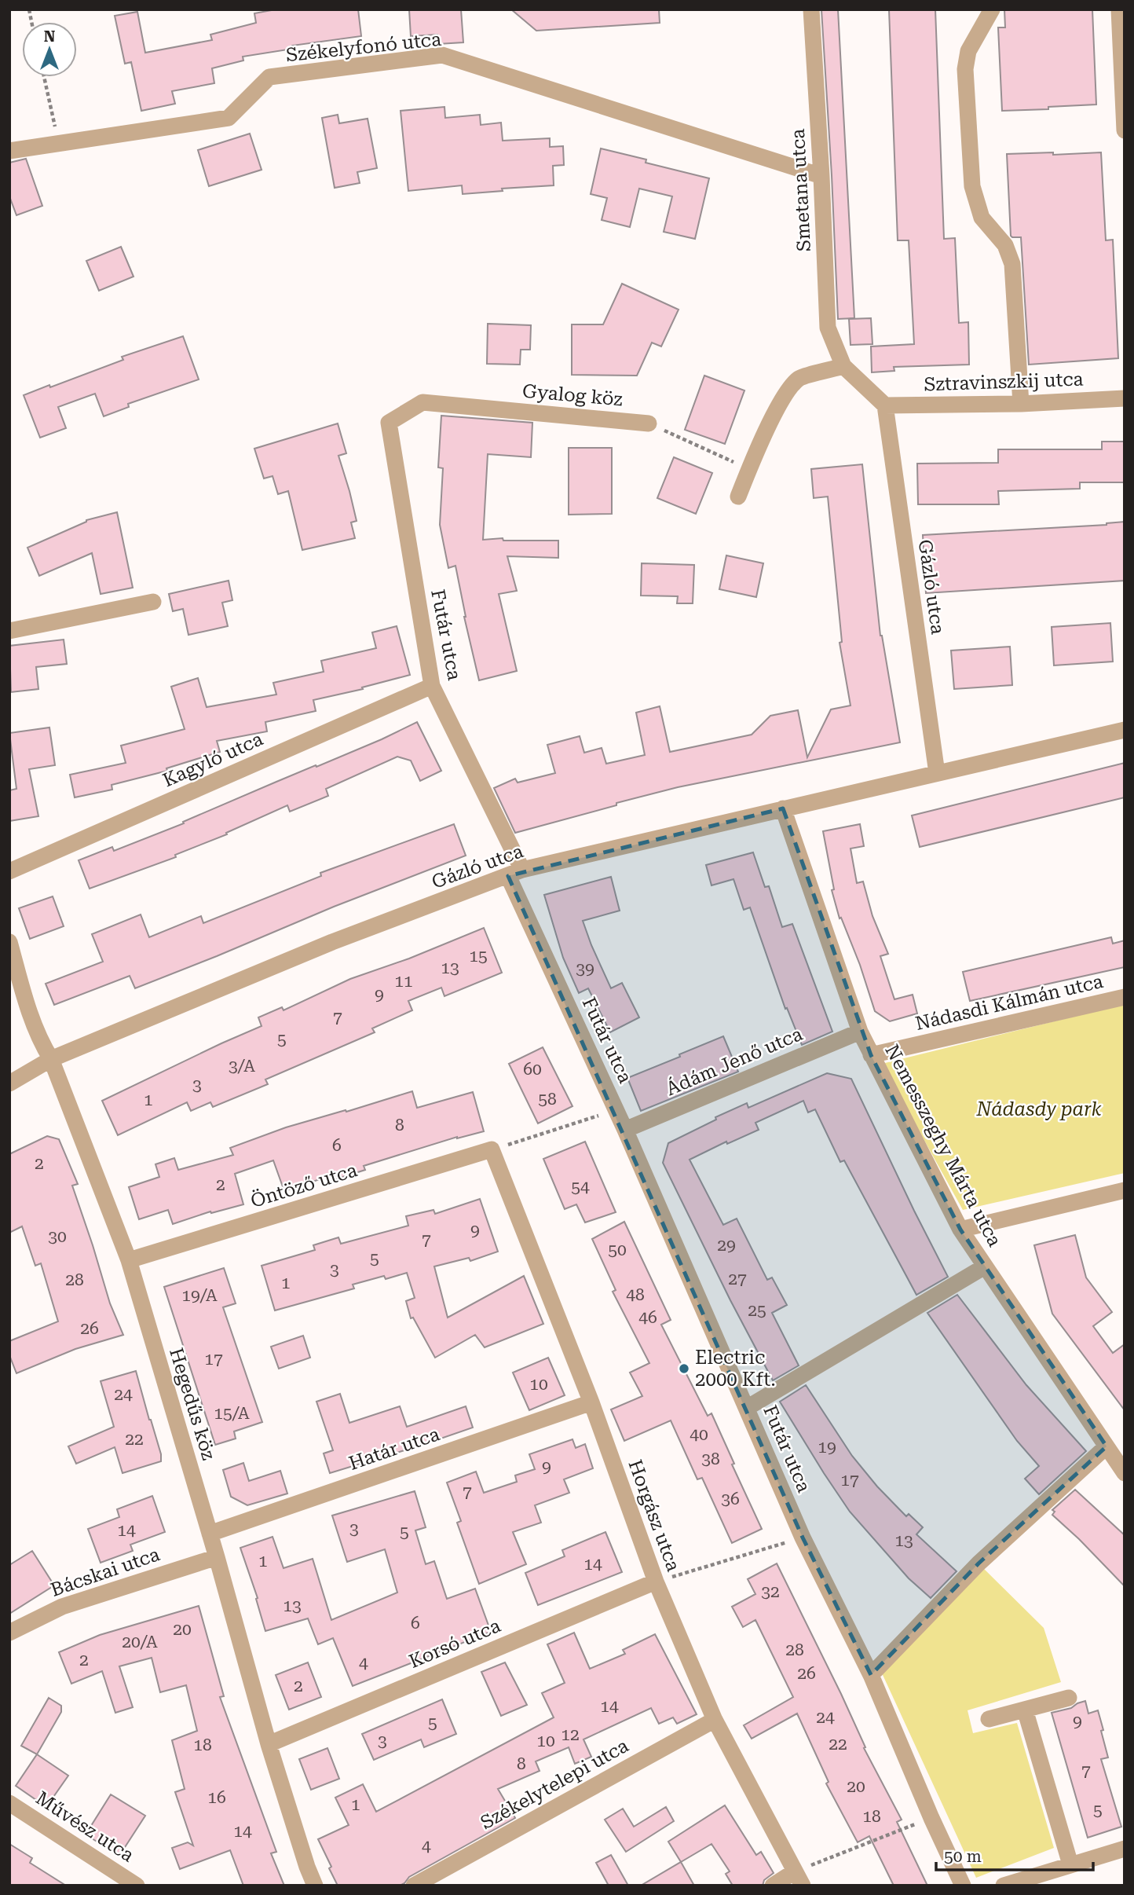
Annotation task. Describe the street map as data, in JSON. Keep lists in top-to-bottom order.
{
  "streets": {
    "street": [
      "Székelyfonó utca",
      "Smetana utca",
      "Sztravinszkij utca",
      "Gyalog köz",
      "Gázló utca",
      "Futár utca",
      "Kagyló utca",
      "Nádasdi Kálmán utca",
      "Ádám Jenő utca",
      "Nemesszeghy Márta utca",
      "Öntöző utca",
      "Hegedűs köz",
      "Határ utca",
      "Horgász utca",
      "Bácskai utca",
      "Korsó utca",
      "Székelytelepi utca",
      "Művész utca"
    ]
  },
  "crossings": [
    ["Székelyfonó utca", "Smetana utca"],
    ["Smetana utca", "Sztravinszkij utca"],
    ["Smetana utca", "Gázló utca"],
    ["Sztravinszkij utca", "Gázló utca"],
    ["Gyalog köz", "Futár utca"],
    ["Gázló utca", "Futár utca"],
    ["Gázló utca", "Nemesszeghy Márta utca"],
    ["Gázló utca", "Hegedűs köz"],
    ["Futár utca", "Kagyló utca"],
    ["Futár utca", "Ádám Jenő utca"],
    ["Nádasdi Kálmán utca", "Nemesszeghy Márta utca"],
    ["Ádám Jenő utca", "Nemesszeghy Márta utca"],
    ["Öntöző utca", "Hegedűs köz"],
    ["Öntöző utca", "Horgász utca"],
    ["Hegedűs köz", "Határ utca"],
    ["Hegedűs köz", "Bácskai utca"],
    ["Hegedűs köz", "Korsó utca"],
    ["Határ utca", "Horgász utca"],
    ["Horgász utca", "Korsó utca"],
    ["Horgász utca", "Székelytelepi utca"]
  ],
  "parks": ["Nádasdy park"],
  "places": ["Electric 2000 Kft."],
  "house_numbers": [
    "15",
    "13",
    "39",
    "11",
    "9",
    "7",
    "5",
    "3/A",
    "60",
    "3",
    "58",
    "1",
    "8",
    "6",
    "2",
    "2",
    "54",
    "9",
    "30",
    "7",
    "29",
    "50",
    "5",
    "3",
    "27",
    "28",
    "1",
    "48",
    "19/A",
    "25",
    "46",
    "26",
    "17",
    "10",
    "24",
    "15/A",
    "40",
    "22",
    "19",
    "38",
    "9",
    "17",
    "7",
    "36",
    "3",
    "14",
    "5",
    "13",
    "1",
    "14",
    "32",
    "13",
    "6",
    "20",
    "20/A",
    "28",
    "2",
    "4",
    "26",
    "2",
    "14",
    "24",
    "9",
    "5",
    "12",
    "3",
    "10",
    "22",
    "18",
    "8",
    "7",
    "20",
    "16",
    "1",
    "5",
    "18",
    "14",
    "4"
  ],
  "scale_bar": "50 m",
  "north": "top"
}
